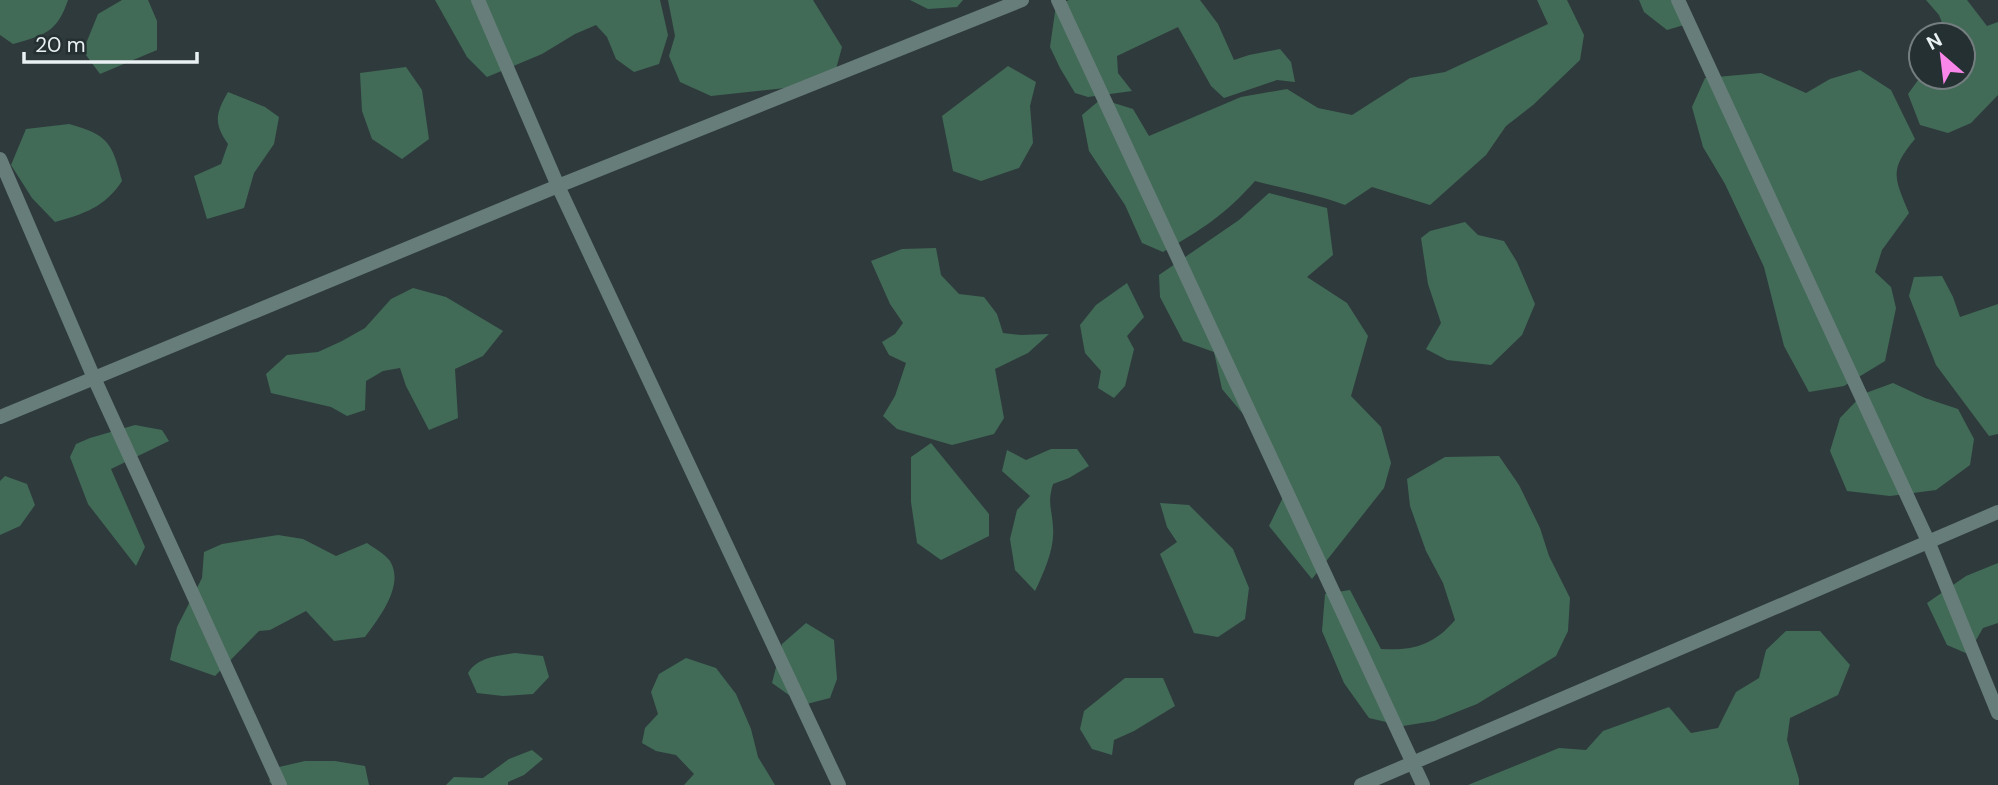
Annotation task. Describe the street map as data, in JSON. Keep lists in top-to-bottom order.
{
  "scale_bar": "20 m",
  "north": "top left"
}
